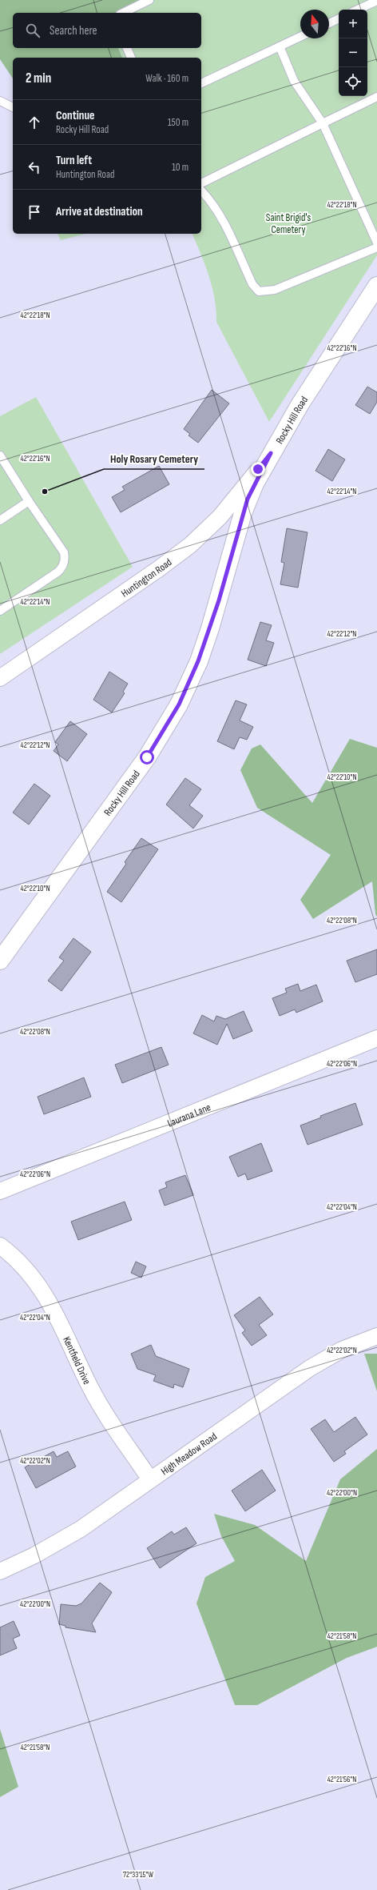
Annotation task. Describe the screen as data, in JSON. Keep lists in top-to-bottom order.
{
  "streets": {
    "street": [
      "Rocky Hill Road",
      "Huntington Road",
      "Laurana Lane",
      "Kentfield Drive",
      "High Meadow Road"
    ]
  },
  "crossings": [
    ["Rocky Hill Road", "Huntington Road"],
    ["Kentfield Drive", "High Meadow Road"]
  ],
  "parks": ["Saint Brigid's Cemetery"],
  "places": ["Holy Rosary Cemetery"],
  "north": "top",
  "page": {
    "map_buttons": ["+", "−"],
    "search": "Search here",
    "heading": ["2 min", "Walk · 160 m"],
    "list": [
      ["Continue", "Rocky Hill Road", "150 m"],
      ["Turn left", "Huntington Road", "10 m"],
      "Arrive at destination"
    ]
  },
  "coordinates": [
    "42°22'18\"N",
    "42°22'16\"N",
    "42°22'14\"N",
    "42°22'12\"N",
    "42°22'10\"N",
    "42°22'08\"N",
    "42°22'06\"N",
    "42°22'04\"N",
    "42°22'02\"N",
    "42°22'00\"N",
    "42°21'58\"N",
    "42°21'56\"N",
    "72°33'15\"W"
  ]
}
